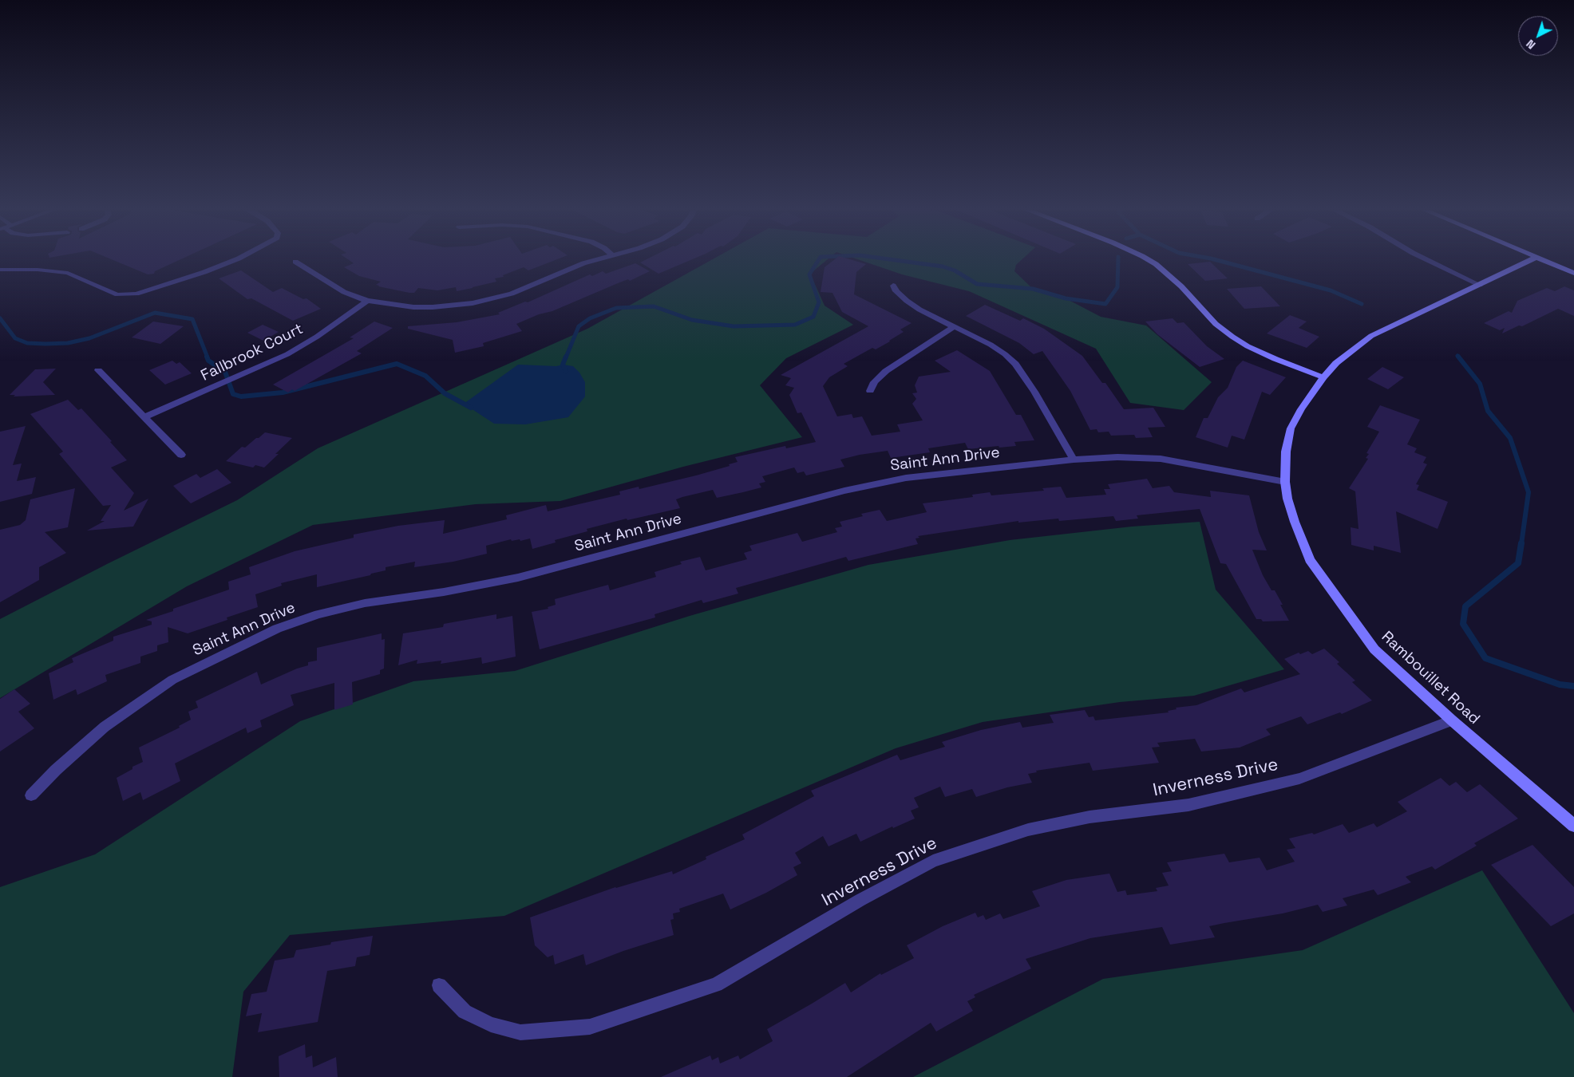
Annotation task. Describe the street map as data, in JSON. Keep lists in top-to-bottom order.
{
  "streets": {
    "street": [
      "Fallbrook Court",
      "Saint Ann Drive",
      "Rambouillet Road",
      "Inverness Drive"
    ]
  },
  "crossings": [
    ["Saint Ann Drive", "Rambouillet Road"],
    ["Rambouillet Road", "Inverness Drive"]
  ],
  "north": "bottom left"
}
